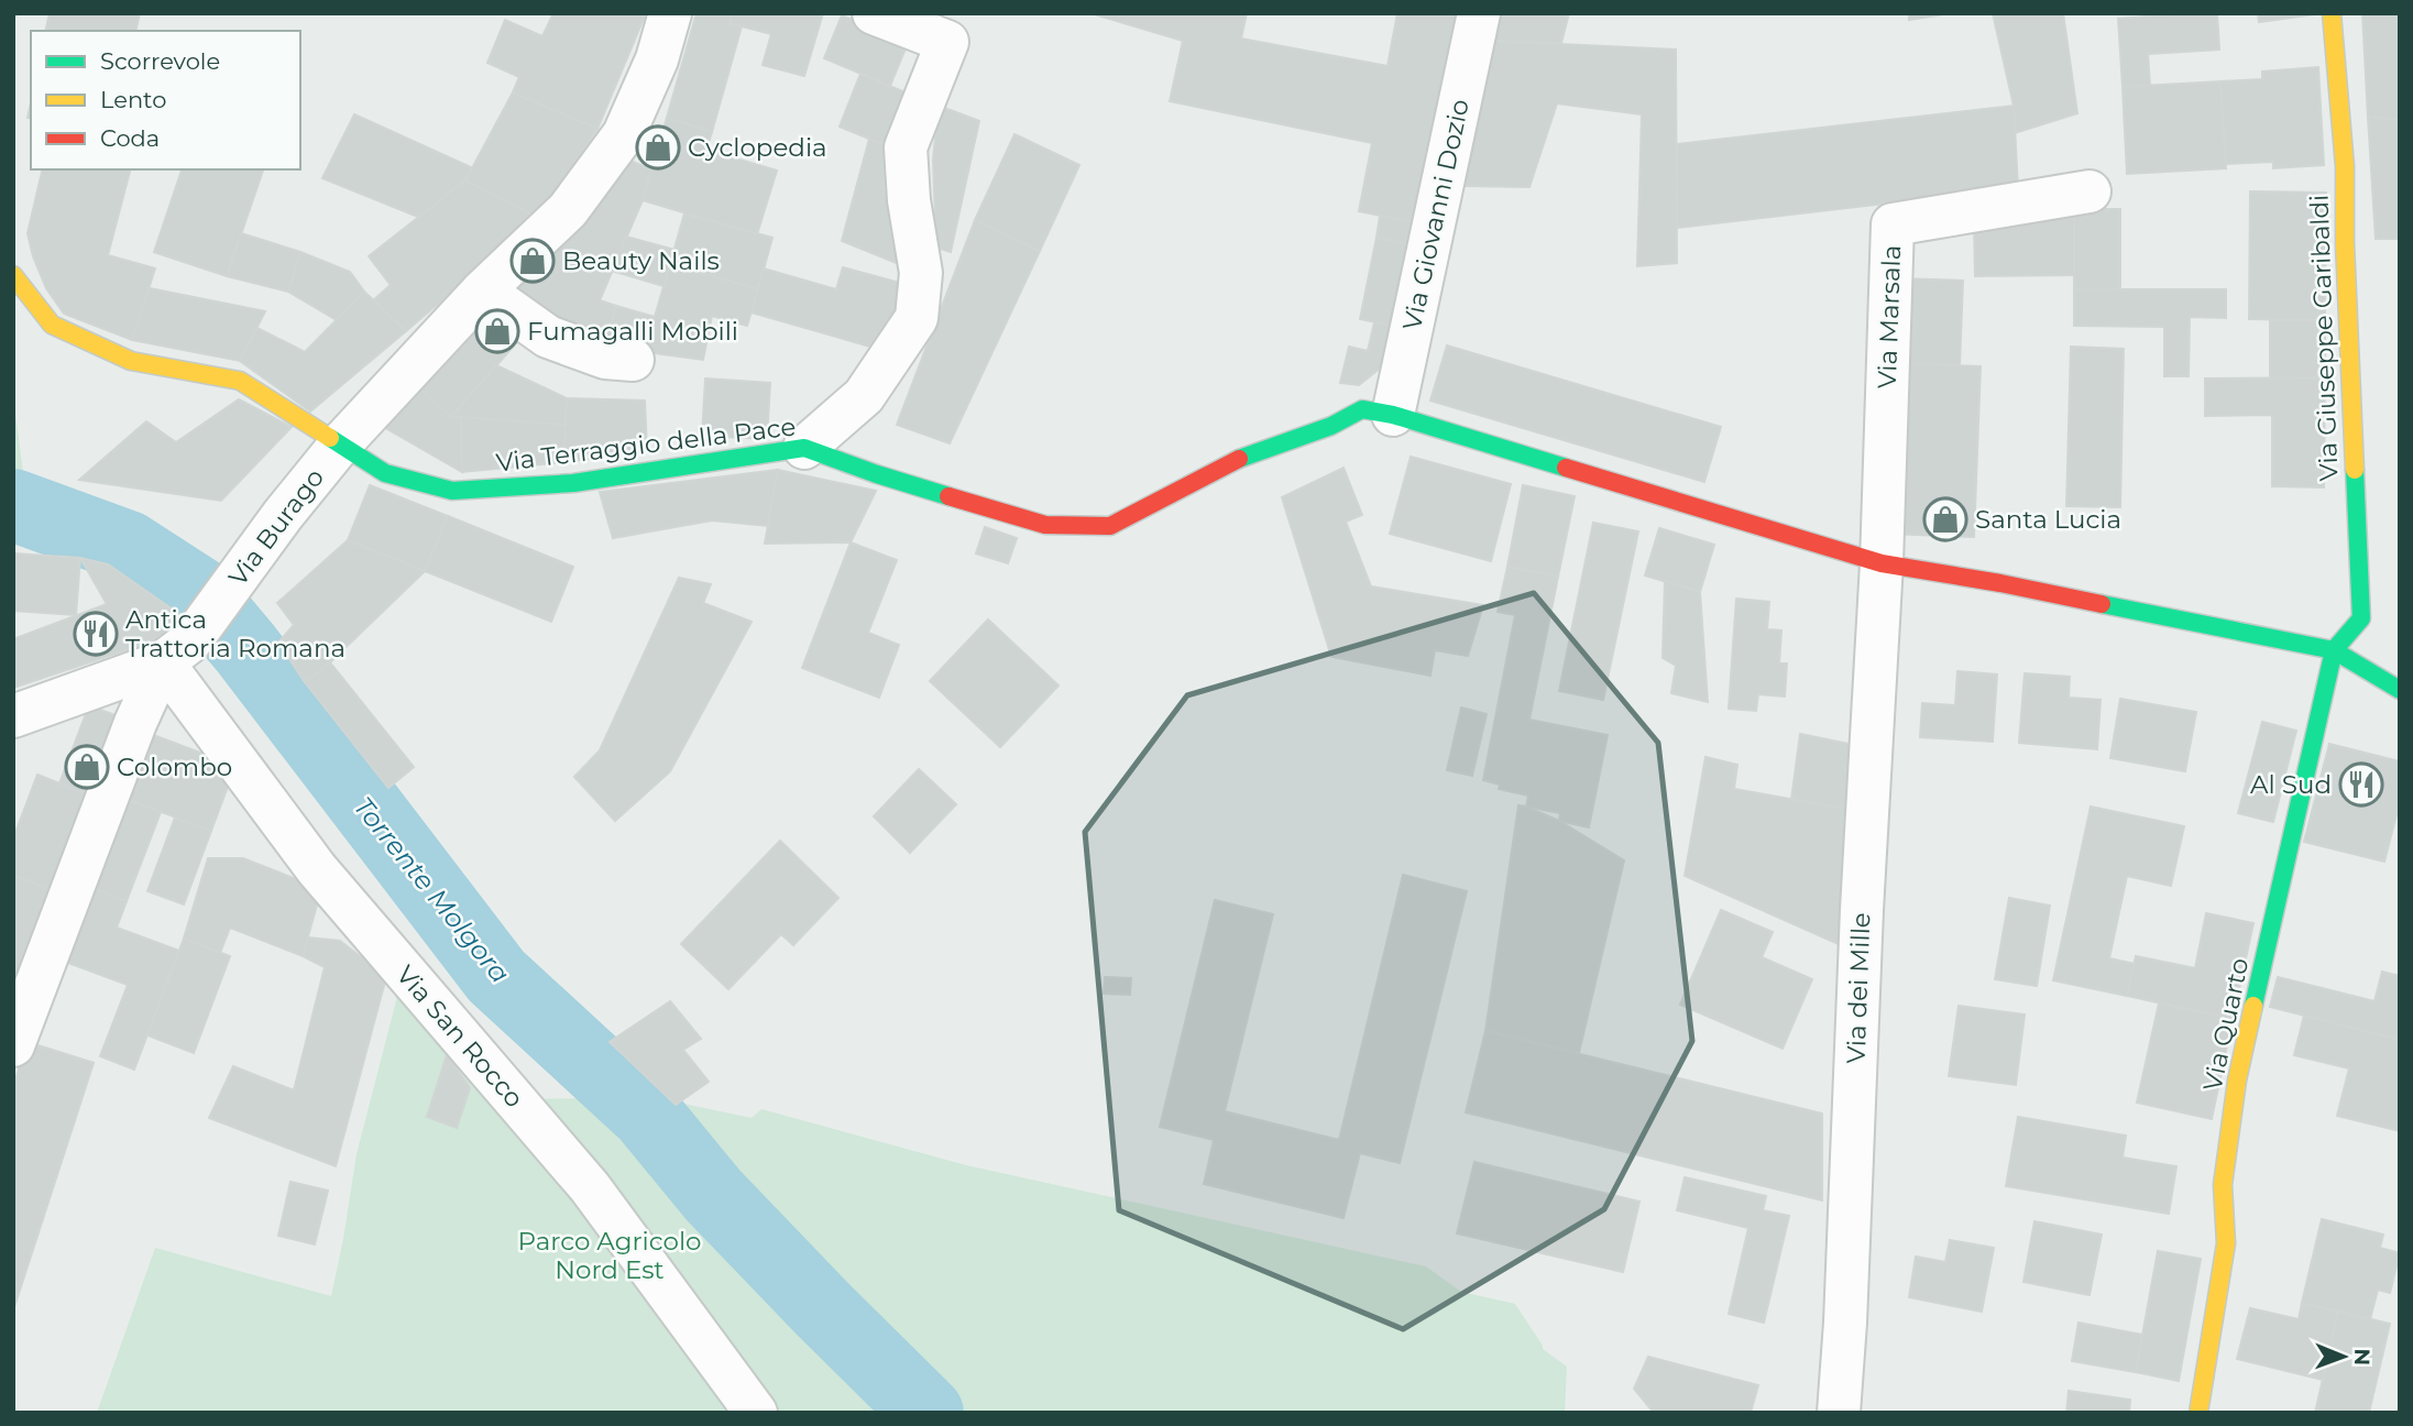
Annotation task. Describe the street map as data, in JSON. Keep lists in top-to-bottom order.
{
  "streets": {
    "street": [
      "Via Giovanni Dozio",
      "Via Marsala",
      "Via Giuseppe Garibaldi",
      "Via Terraggio della Pace",
      "Via Burago",
      "Via dei Mille",
      "Via Quarto",
      "Via San Rocco"
    ]
  },
  "crossings": [
    ["Via Giovanni Dozio", "Via Terraggio della Pace"],
    ["Via Marsala", "Via dei Mille"],
    ["Via Giuseppe Garibaldi", "Via Quarto"],
    ["Via Terraggio della Pace", "Via Burago"],
    ["Via Burago", "Via San Rocco"]
  ],
  "water": ["Torrente Molgora"],
  "parks": ["Parco Agricolo Nord Est"],
  "places": {
    "shop": [
      "Cyclopedia",
      "Beauty Nails",
      "Fumagalli Mobili",
      "Santa Lucia",
      "Colombo"
    ],
    "restaurant": ["Antica Trattoria Romana", "Al Sud"]
  },
  "legend": ["Scorrevole", "Lento", "Coda"],
  "north": "right"
}
